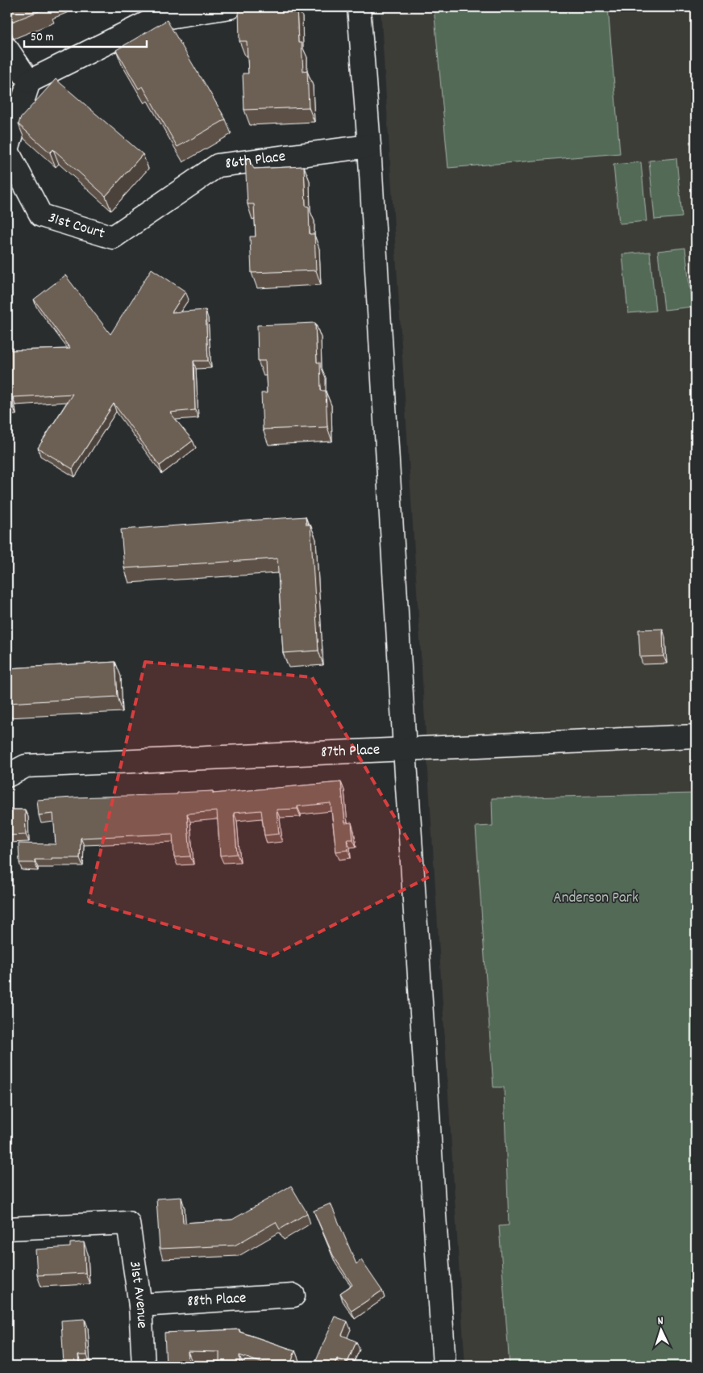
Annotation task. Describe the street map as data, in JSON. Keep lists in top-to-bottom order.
{
  "streets": {
    "street": [
      "86th Place",
      "31st Court",
      "87th Place",
      "31st Avenue",
      "88th Place"
    ]
  },
  "crossings": [
    ["86th Place", "31st Court"],
    ["31st Avenue", "88th Place"]
  ],
  "parks": ["Anderson Park"],
  "scale_bar": "50 m",
  "north": "top"
}
